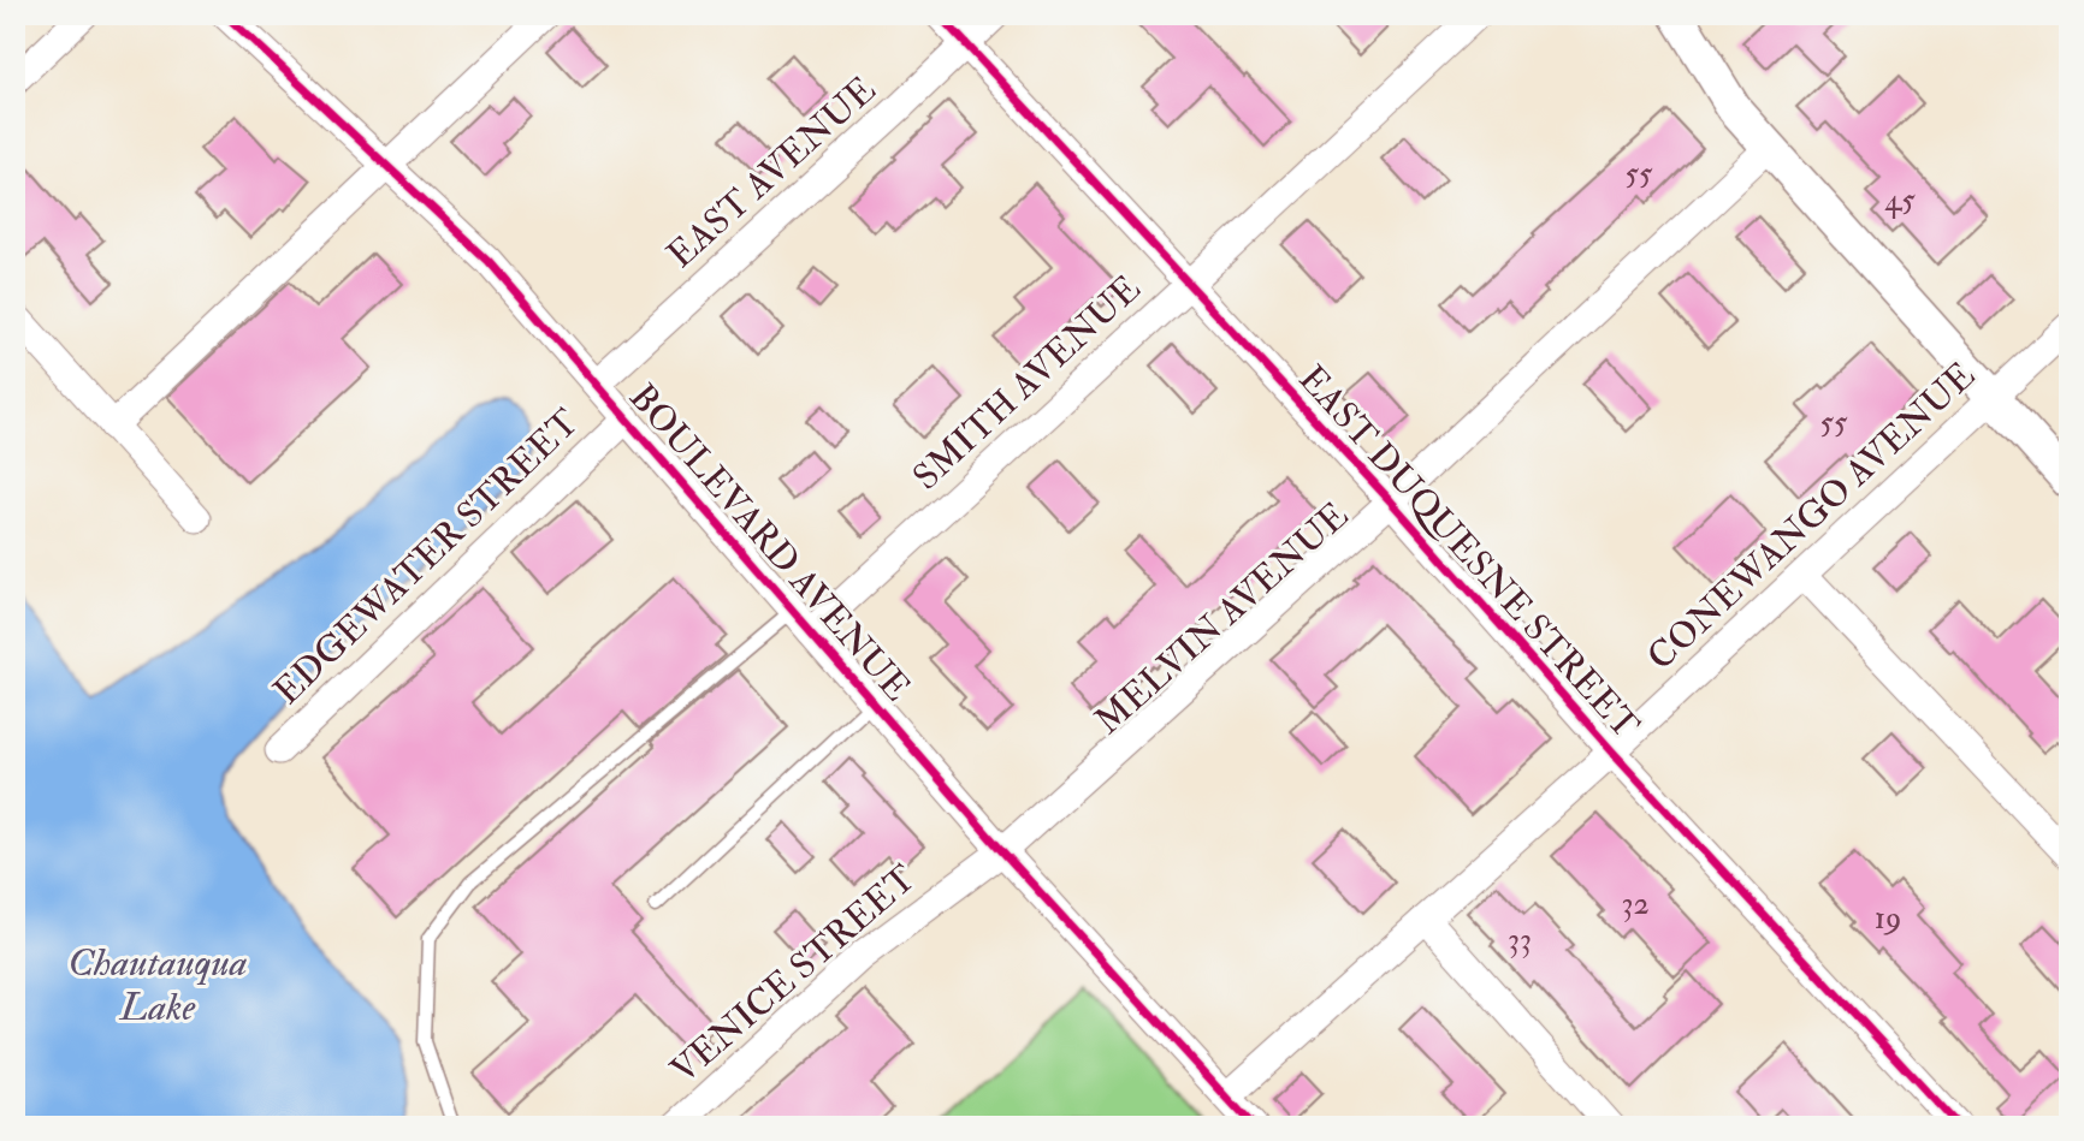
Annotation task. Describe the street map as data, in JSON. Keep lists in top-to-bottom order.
{
  "streets": {
    "street": [
      "EAST AVENUE",
      "SMITH AVENUE",
      "CONEWANGO AVENUE",
      "BOULEVARD AVENUE",
      "EAST DUQUESNE STREET",
      "EDGEWATER STREET",
      "MELVIN AVENUE",
      "VENICE STREET"
    ]
  },
  "crossings": [
    ["EAST AVENUE", "BOULEVARD AVENUE"],
    ["EAST AVENUE", "EAST DUQUESNE STREET"],
    ["SMITH AVENUE", "BOULEVARD AVENUE"],
    ["SMITH AVENUE", "EAST DUQUESNE STREET"],
    ["CONEWANGO AVENUE", "BOULEVARD AVENUE"],
    ["CONEWANGO AVENUE", "EAST DUQUESNE STREET"],
    ["BOULEVARD AVENUE", "EDGEWATER STREET"],
    ["BOULEVARD AVENUE", "MELVIN AVENUE"],
    ["BOULEVARD AVENUE", "VENICE STREET"],
    ["EAST DUQUESNE STREET", "MELVIN AVENUE"],
    ["MELVIN AVENUE", "VENICE STREET"]
  ],
  "water": ["Chautauqua Lake"],
  "house_numbers": [
    "55",
    "45",
    "55",
    "32",
    "19",
    "33"
  ]
}
